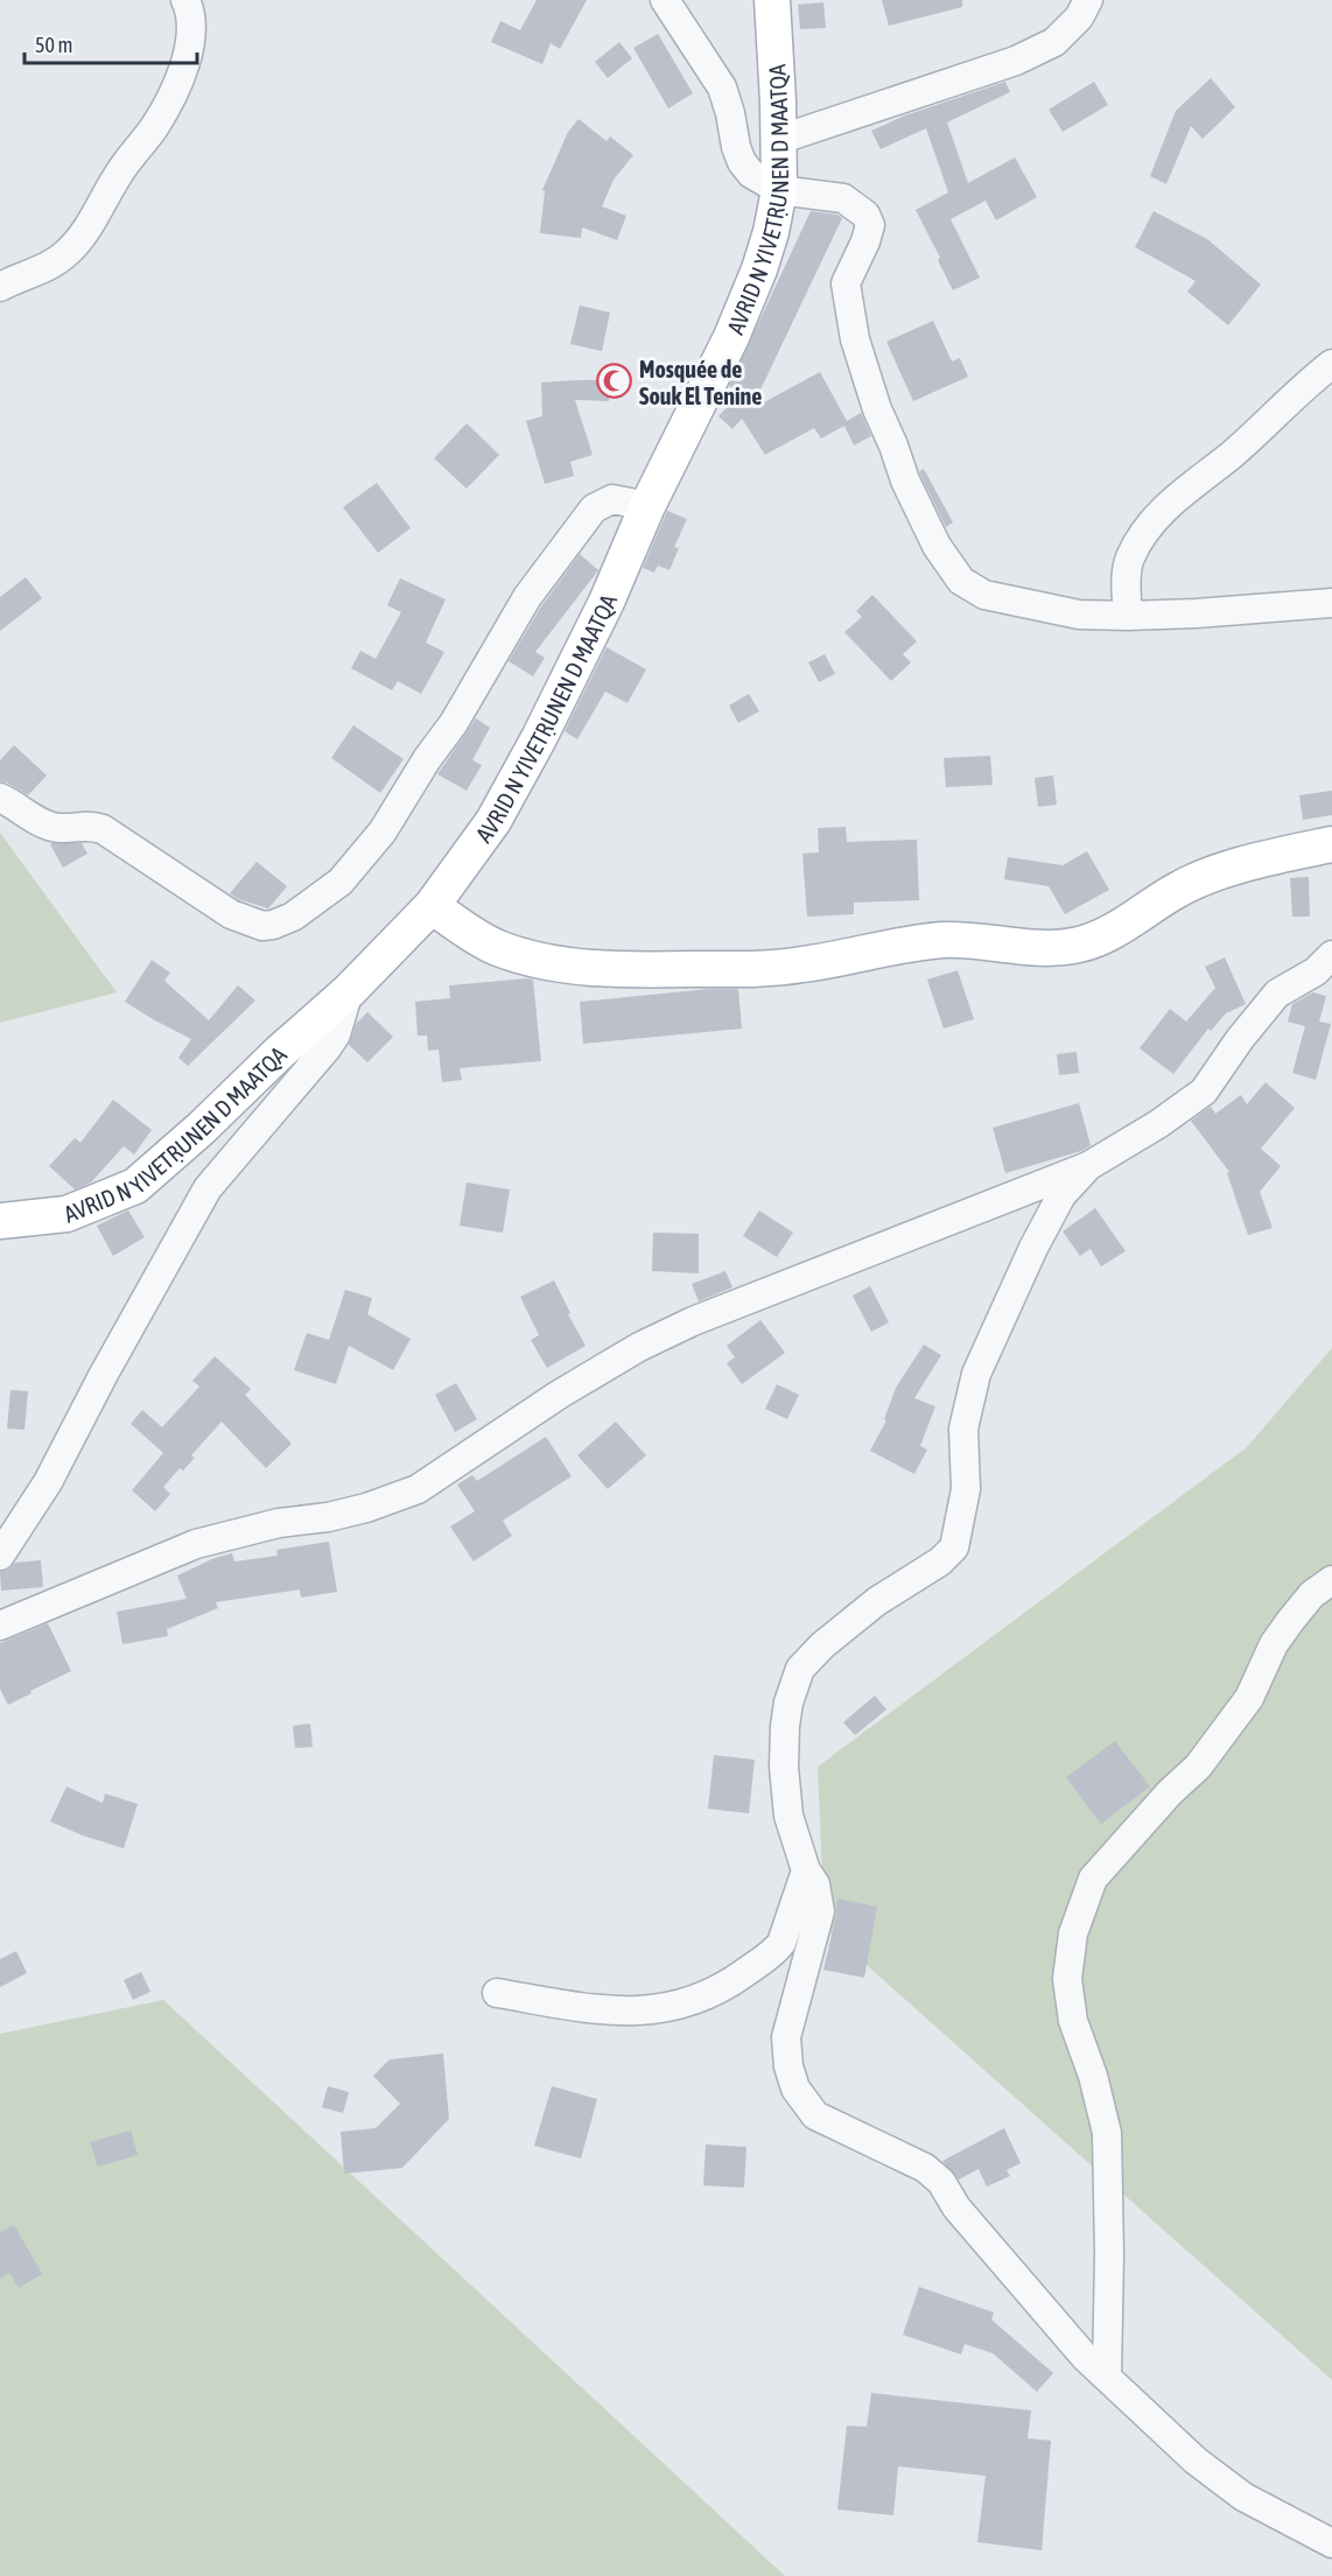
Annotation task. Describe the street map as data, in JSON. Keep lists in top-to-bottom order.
{
  "streets": {
    "main road": ["AVRID N YIVETṚUNEN D MAATQA"]
  },
  "places": {
    "mosque": ["Mosquée de Souk El Tenine"]
  },
  "scale_bar": "50 m"
}
